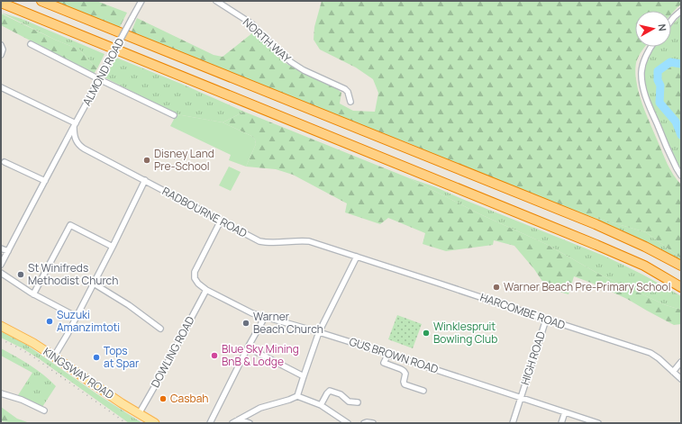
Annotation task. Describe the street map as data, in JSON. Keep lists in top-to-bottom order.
{
  "streets": {
    "main road": ["KINGSWAY ROAD"],
    "street": [
      "NORTH WAY",
      "ALMOND ROAD",
      "RADBOURNE ROAD",
      "HARCOMBE ROAD",
      "DOWLING ROAD",
      "GUS BROWN ROAD",
      "HIGH ROAD"
    ]
  },
  "crossings": [
    ["RADBOURNE ROAD", "HARCOMBE ROAD"],
    ["RADBOURNE ROAD", "GUS BROWN ROAD"],
    ["HARCOMBE ROAD", "HIGH ROAD"],
    ["DOWLING ROAD", "GUS BROWN ROAD"],
    ["DOWLING ROAD", "KINGSWAY ROAD"],
    ["GUS BROWN ROAD", "HIGH ROAD"]
  ],
  "places": [
    "Disney Land Pre-School",
    "St Winifreds Methodist Church",
    "Warner Beach Pre-Primary School",
    "Suzuki Amanzimtoti",
    "Warner Beach Church",
    "Winklespruit Bowling Club",
    "Blue Sky Mining BnB & Lodge",
    "Tops at Spar",
    "Casbah"
  ],
  "north": "right"
}
